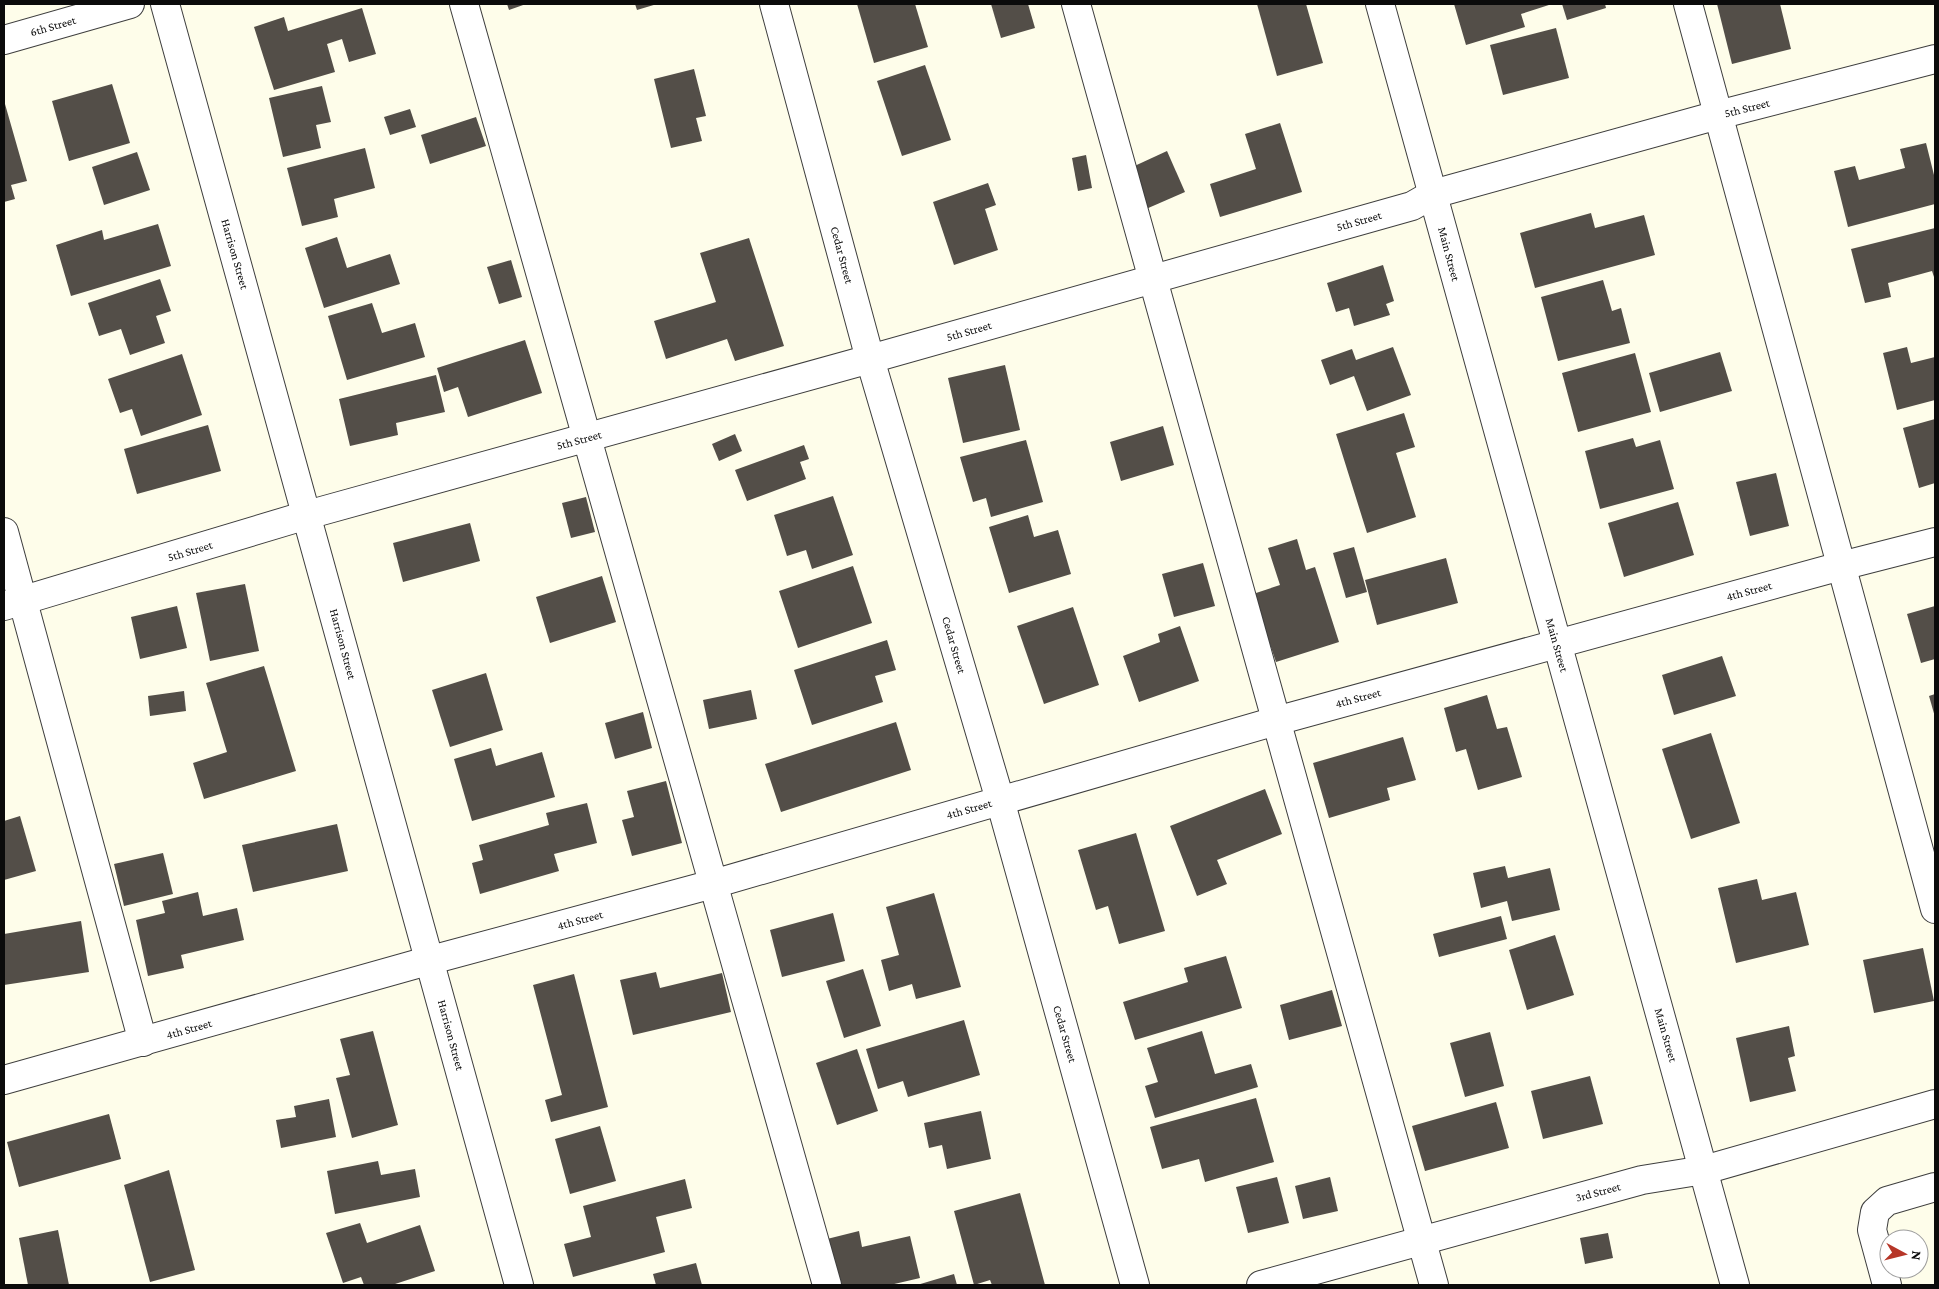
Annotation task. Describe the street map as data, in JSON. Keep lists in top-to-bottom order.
{
  "streets": {
    "street": [
      "6th Street",
      "5th Street",
      "Harrison Street",
      "Main Street",
      "Cedar Street",
      "4th Street",
      "3rd Street"
    ]
  },
  "crossings": [
    ["5th Street", "Harrison Street"],
    ["5th Street", "Main Street"],
    ["5th Street", "Cedar Street"],
    ["Harrison Street", "4th Street"],
    ["Main Street", "4th Street"],
    ["Main Street", "3rd Street"],
    ["Cedar Street", "4th Street"]
  ],
  "north": "right"
}
